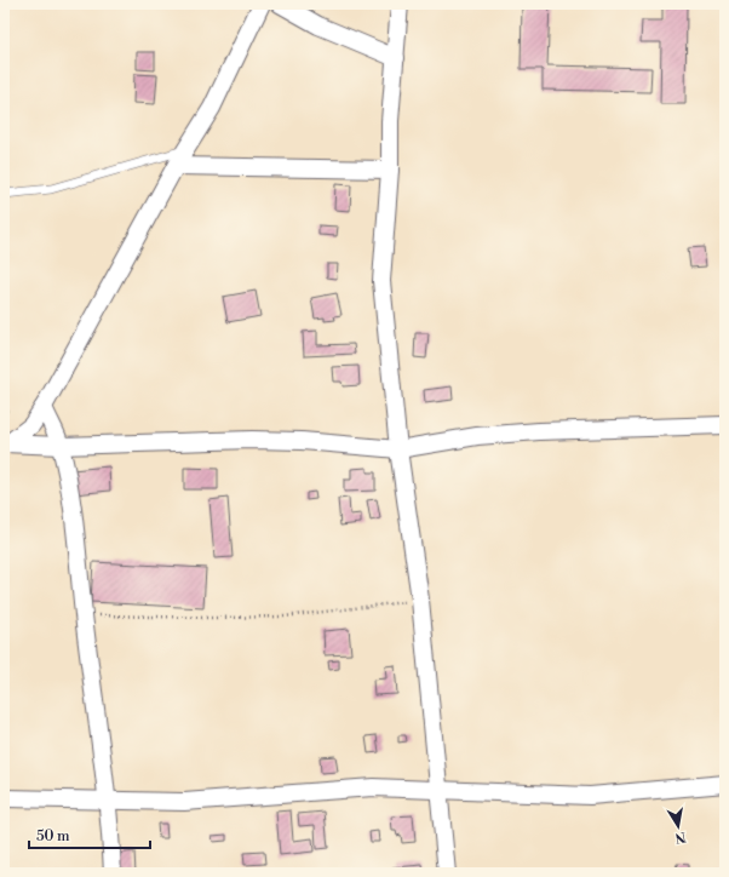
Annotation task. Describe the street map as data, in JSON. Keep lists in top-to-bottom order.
{
  "scale_bar": "50 m",
  "north": "bottom"
}
